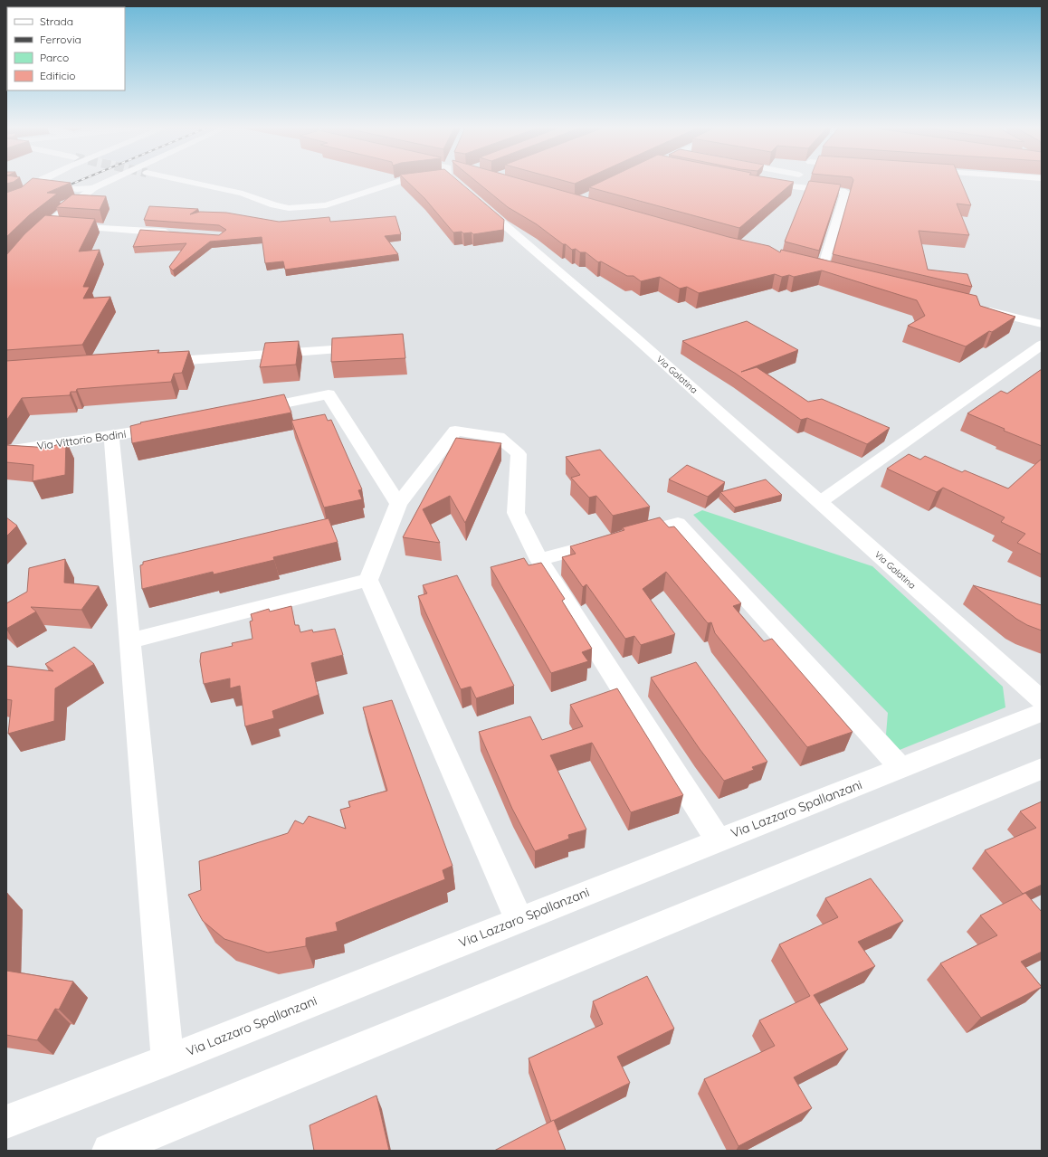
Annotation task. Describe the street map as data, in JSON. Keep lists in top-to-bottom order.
{
  "streets": {
    "street": ["Via Galatina", "Via Vittorio Bodini", "Via Lazzaro Spallanzani"]
  },
  "legend": [
    "Strada",
    "Ferrovia",
    "Parco",
    "Edificio"
  ]
}
